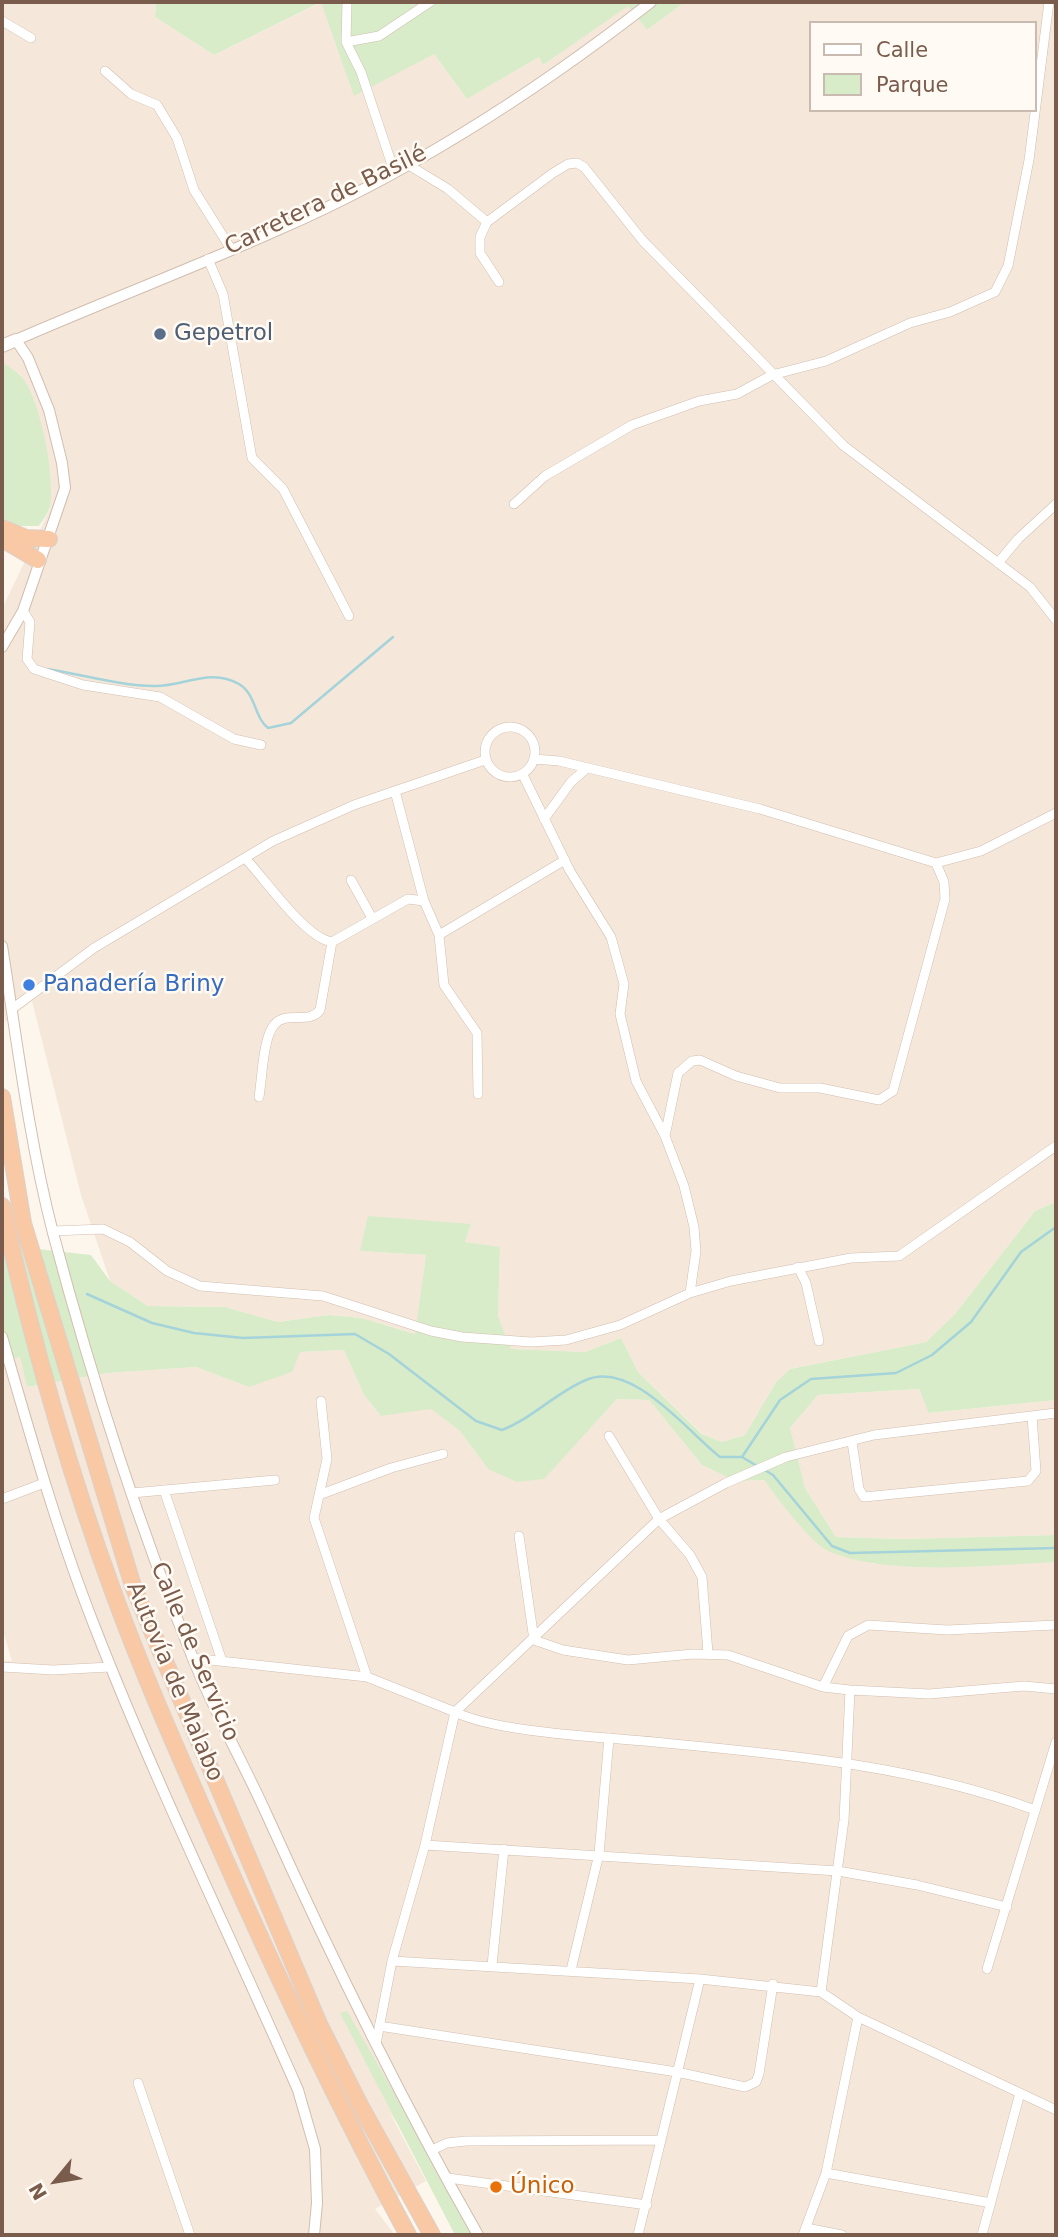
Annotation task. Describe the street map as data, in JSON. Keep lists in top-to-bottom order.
{
  "streets": {
    "highway": ["Autovía de Malabo"],
    "street": ["Carretera de Basilé", "Calle de Servicio"]
  },
  "places": ["Gepetrol", "Panadería Briny", "Único"],
  "legend": ["Calle", "Parque"],
  "north": "bottom left"
}
